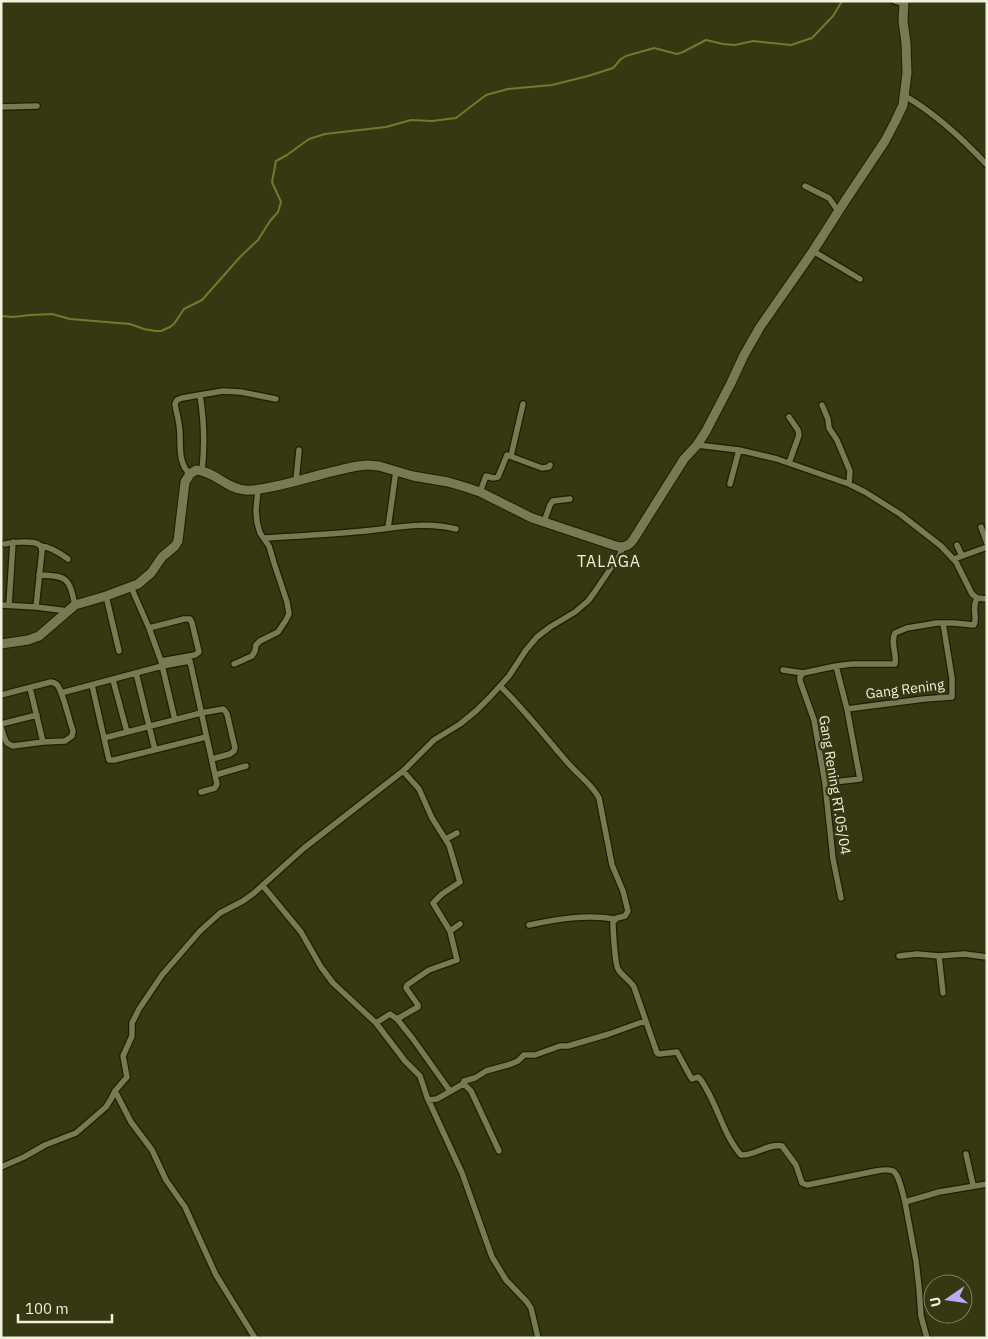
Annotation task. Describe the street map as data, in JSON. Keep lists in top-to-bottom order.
{
  "streets": {
    "street": ["Gang Rening", "Gang Rening RT.05/04"]
  },
  "districts": ["TALAGA"],
  "scale_bar": "100 m",
  "north": "left"
}
